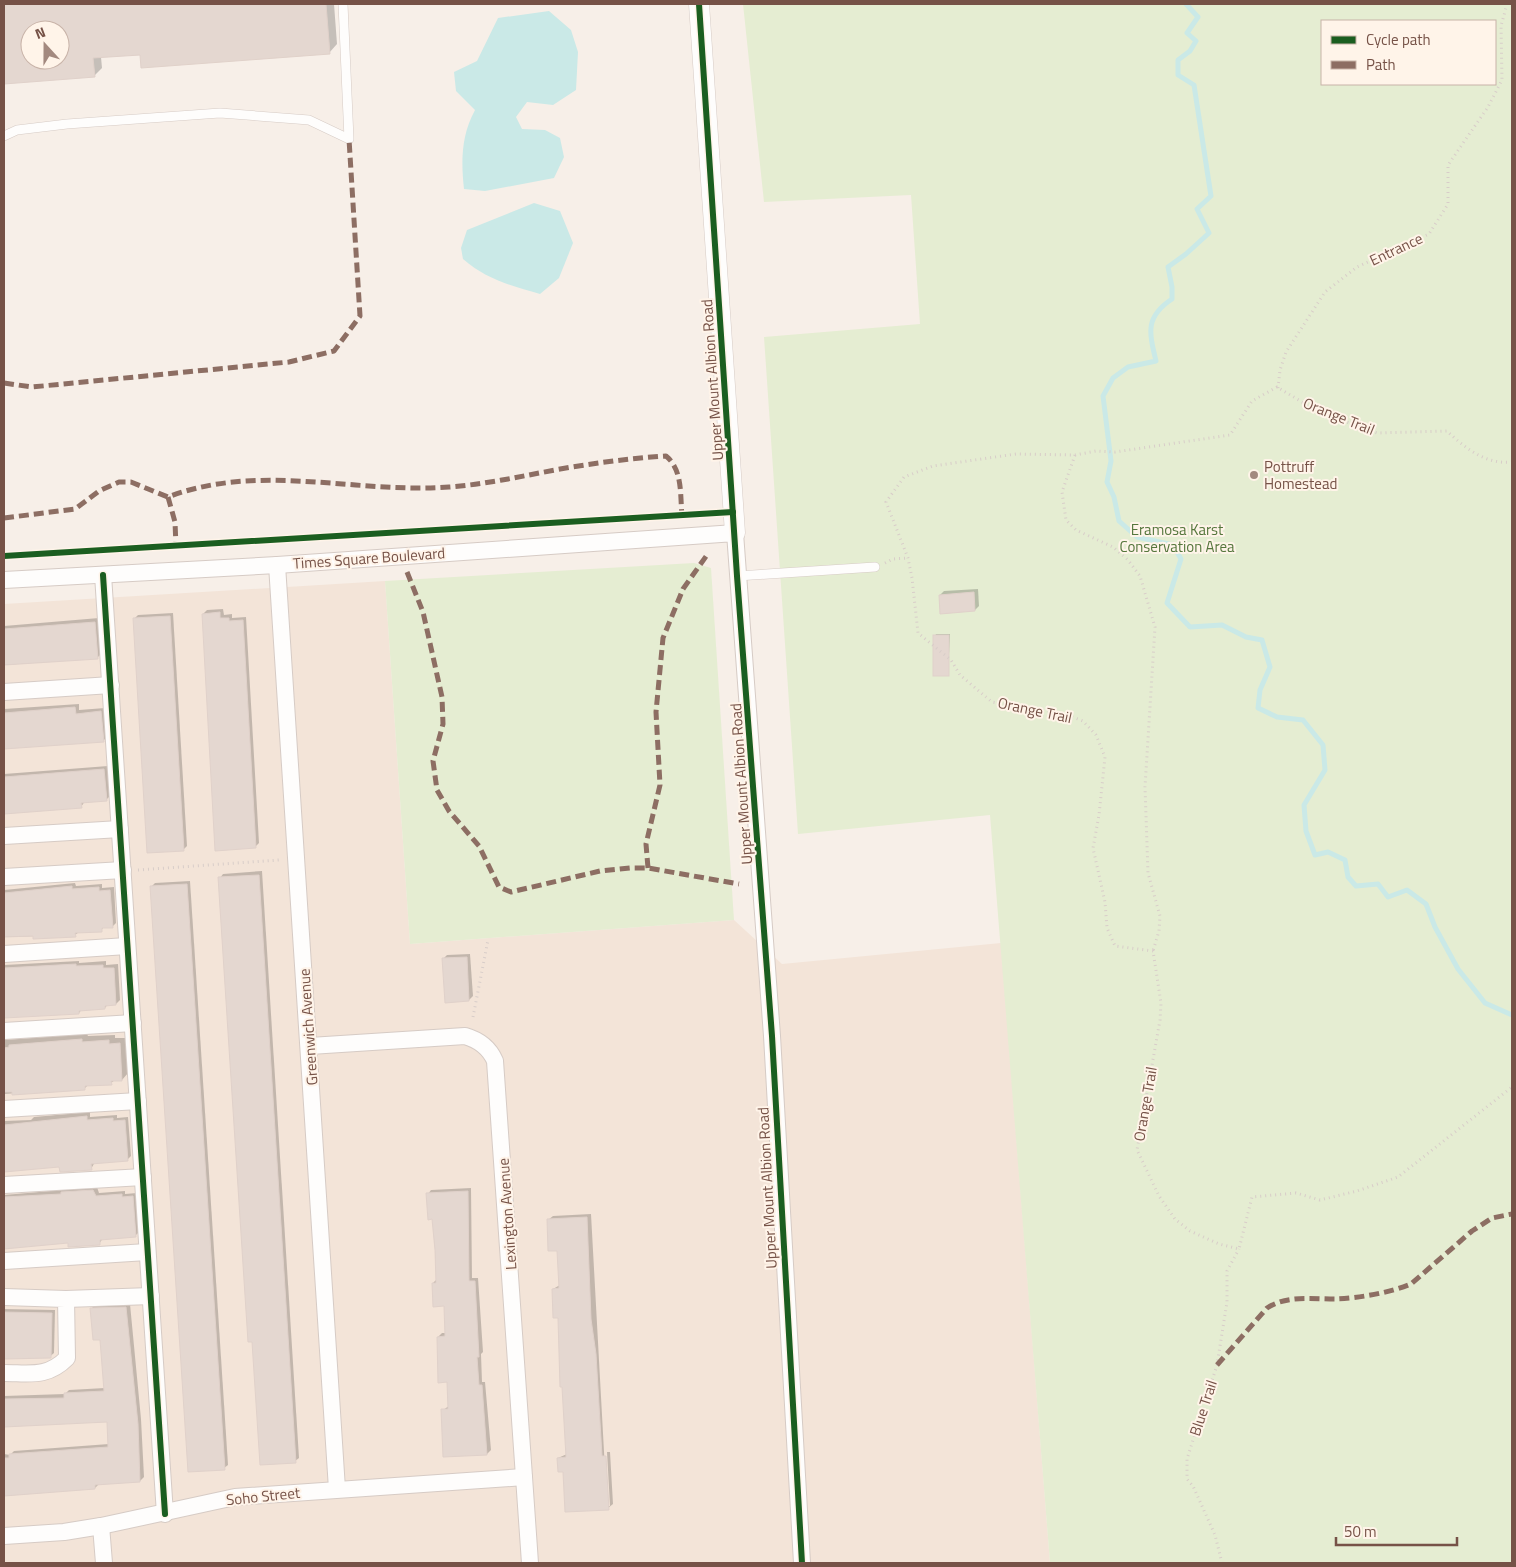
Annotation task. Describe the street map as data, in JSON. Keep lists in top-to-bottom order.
{
  "streets": {
    "street": [
      "Upper Mount Albion Road",
      "Times Square Boulevard",
      "Greenwich Avenue",
      "Lexington Avenue",
      "Soho Street"
    ],
    "path": ["Entrance", "Orange Trail", "Blue Trail"]
  },
  "crossings": [
    ["Entrance", "Orange Trail"],
    ["Upper Mount Albion Road", "Times Square Boulevard"],
    ["Orange Trail", "Blue Trail"],
    ["Times Square Boulevard", "Greenwich Avenue"],
    ["Greenwich Avenue", "Lexington Avenue"],
    ["Greenwich Avenue", "Soho Street"],
    ["Lexington Avenue", "Soho Street"]
  ],
  "parks": ["Eramosa Karst Conservation Area"],
  "places": ["Pottruff Homestead"],
  "legend": ["Cycle path", "Path"],
  "scale_bar": "50 m",
  "north": "top"
}
